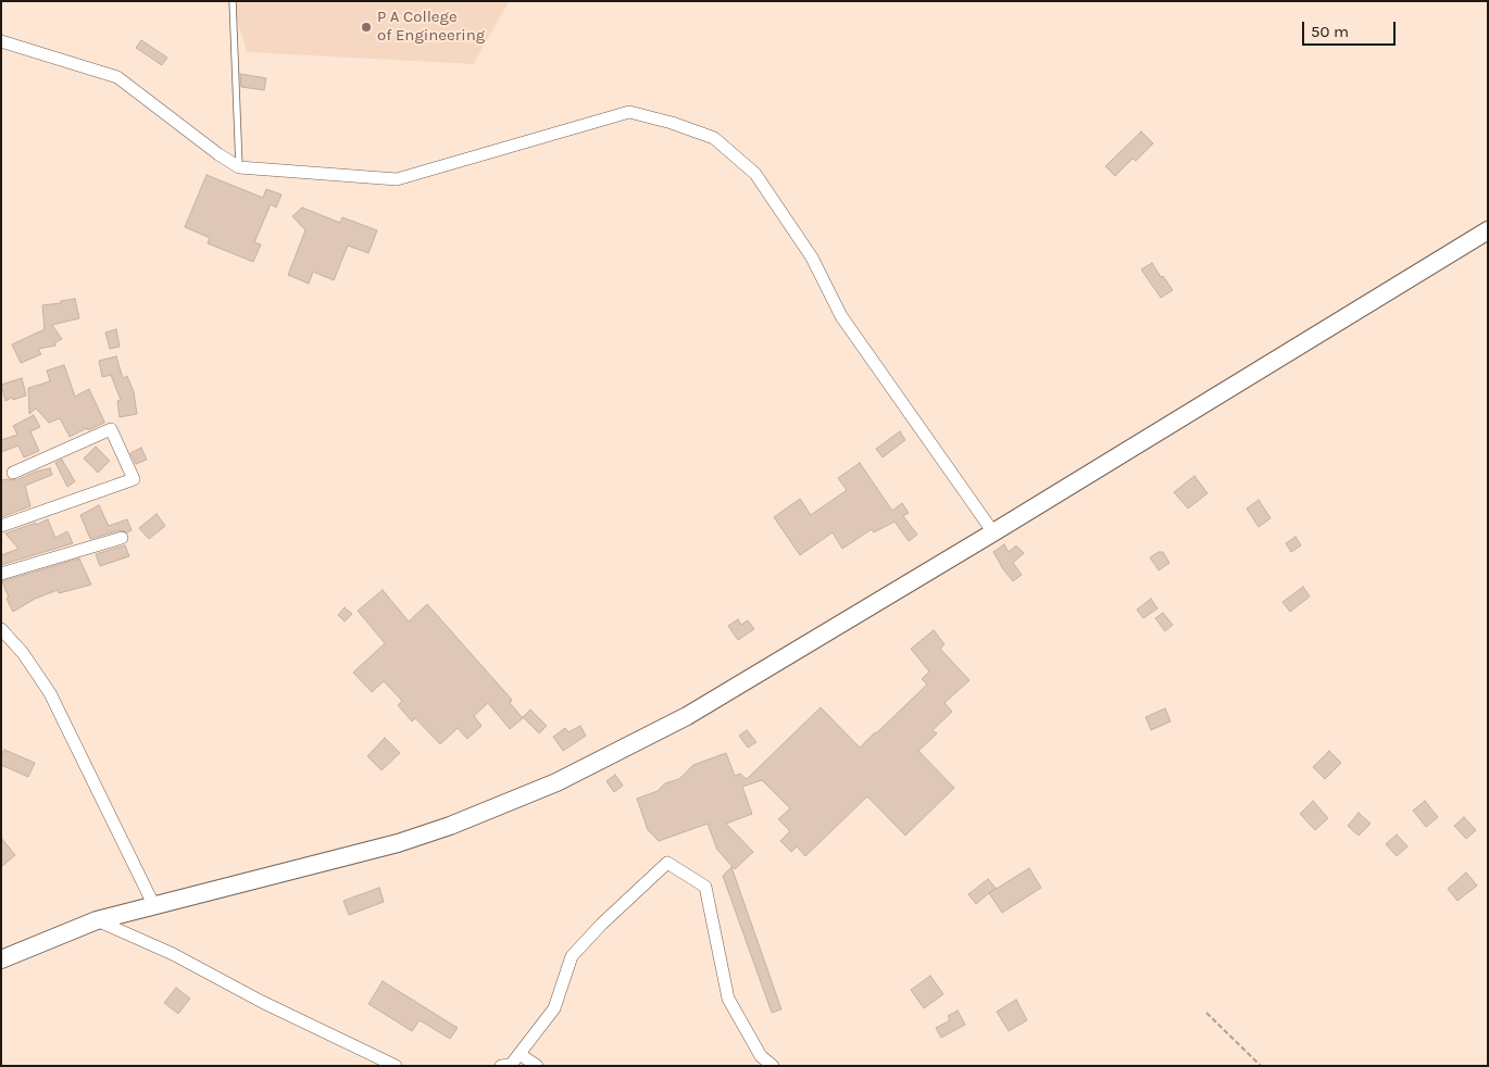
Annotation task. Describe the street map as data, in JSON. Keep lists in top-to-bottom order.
{
  "places": ["P A College of Engineering"],
  "scale_bar": "50 m"
}
